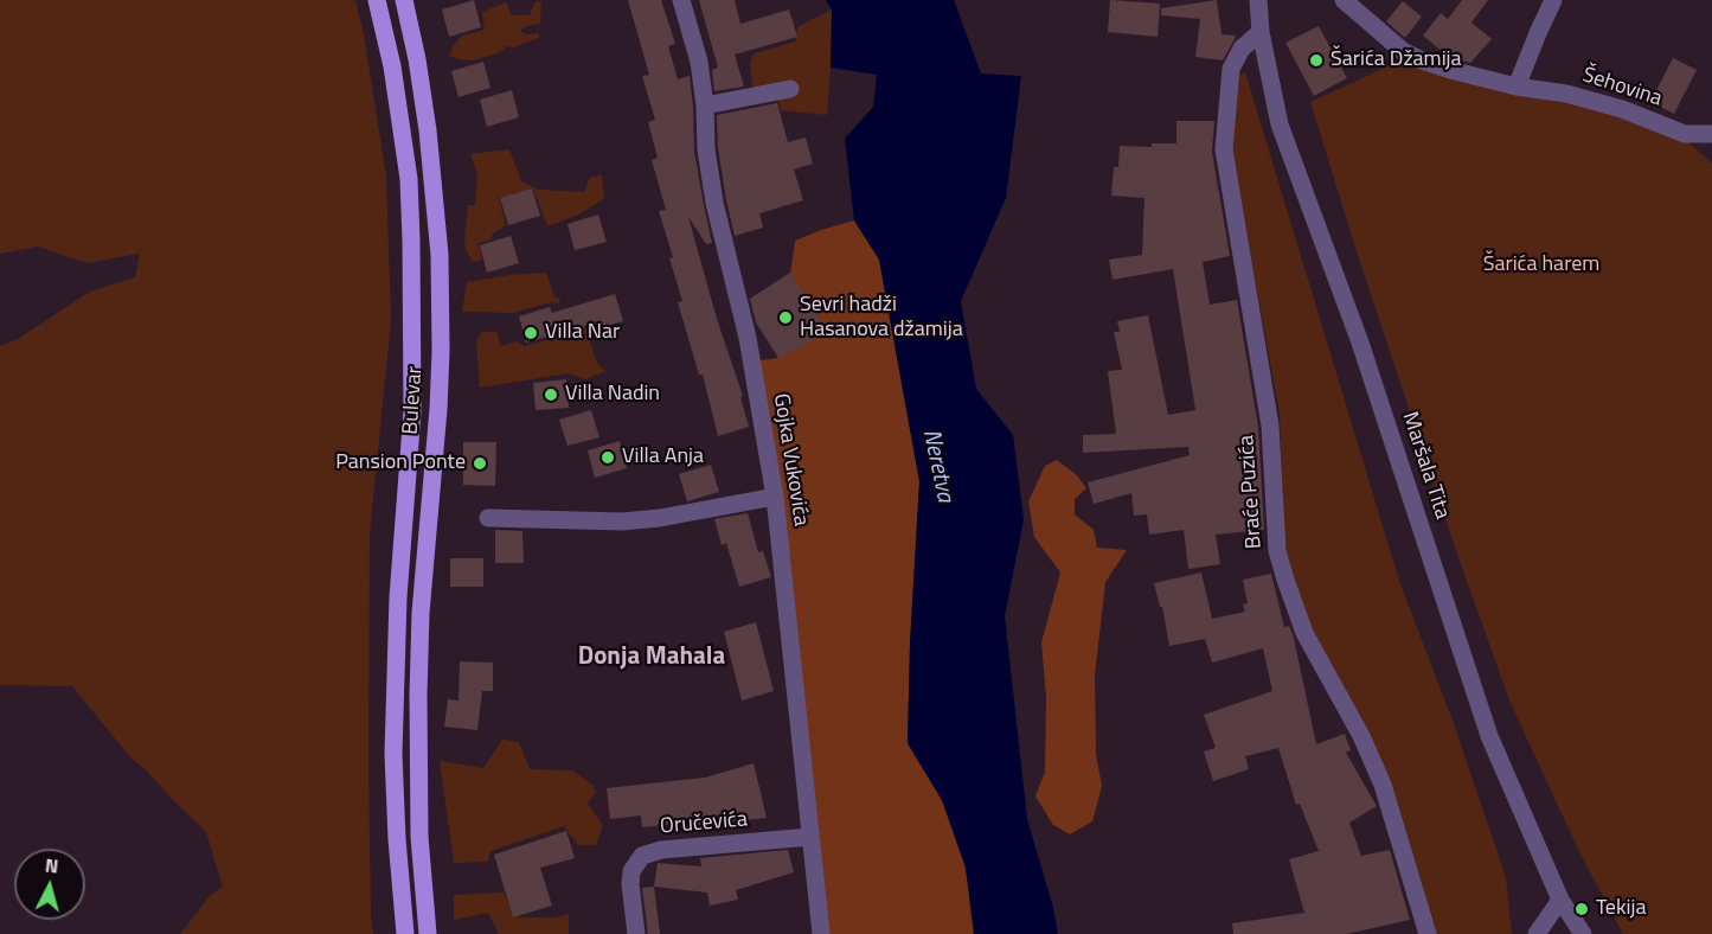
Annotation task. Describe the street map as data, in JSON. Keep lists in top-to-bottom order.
{
  "streets": {
    "main road": ["Bulevar"],
    "street": [
      "Šehovina",
      "Gojka Vukovića",
      "Maršala Tita",
      "Braće Puzića",
      "Oručevića"
    ]
  },
  "crossings": [
    ["Gojka Vukovića", "Oručevića"],
    ["Maršala Tita", "Braće Puzića"]
  ],
  "districts": ["Donja Mahala"],
  "water": ["Neretva"],
  "parks": ["Šarića harem"],
  "places": [
    "Šarića Džamija",
    "Sevri hadži Hasanova džamija",
    "Villa Nar",
    "Villa Nadin",
    "Villa Anja",
    "Pansion Ponte",
    "Tekija"
  ],
  "north": "top"
}
